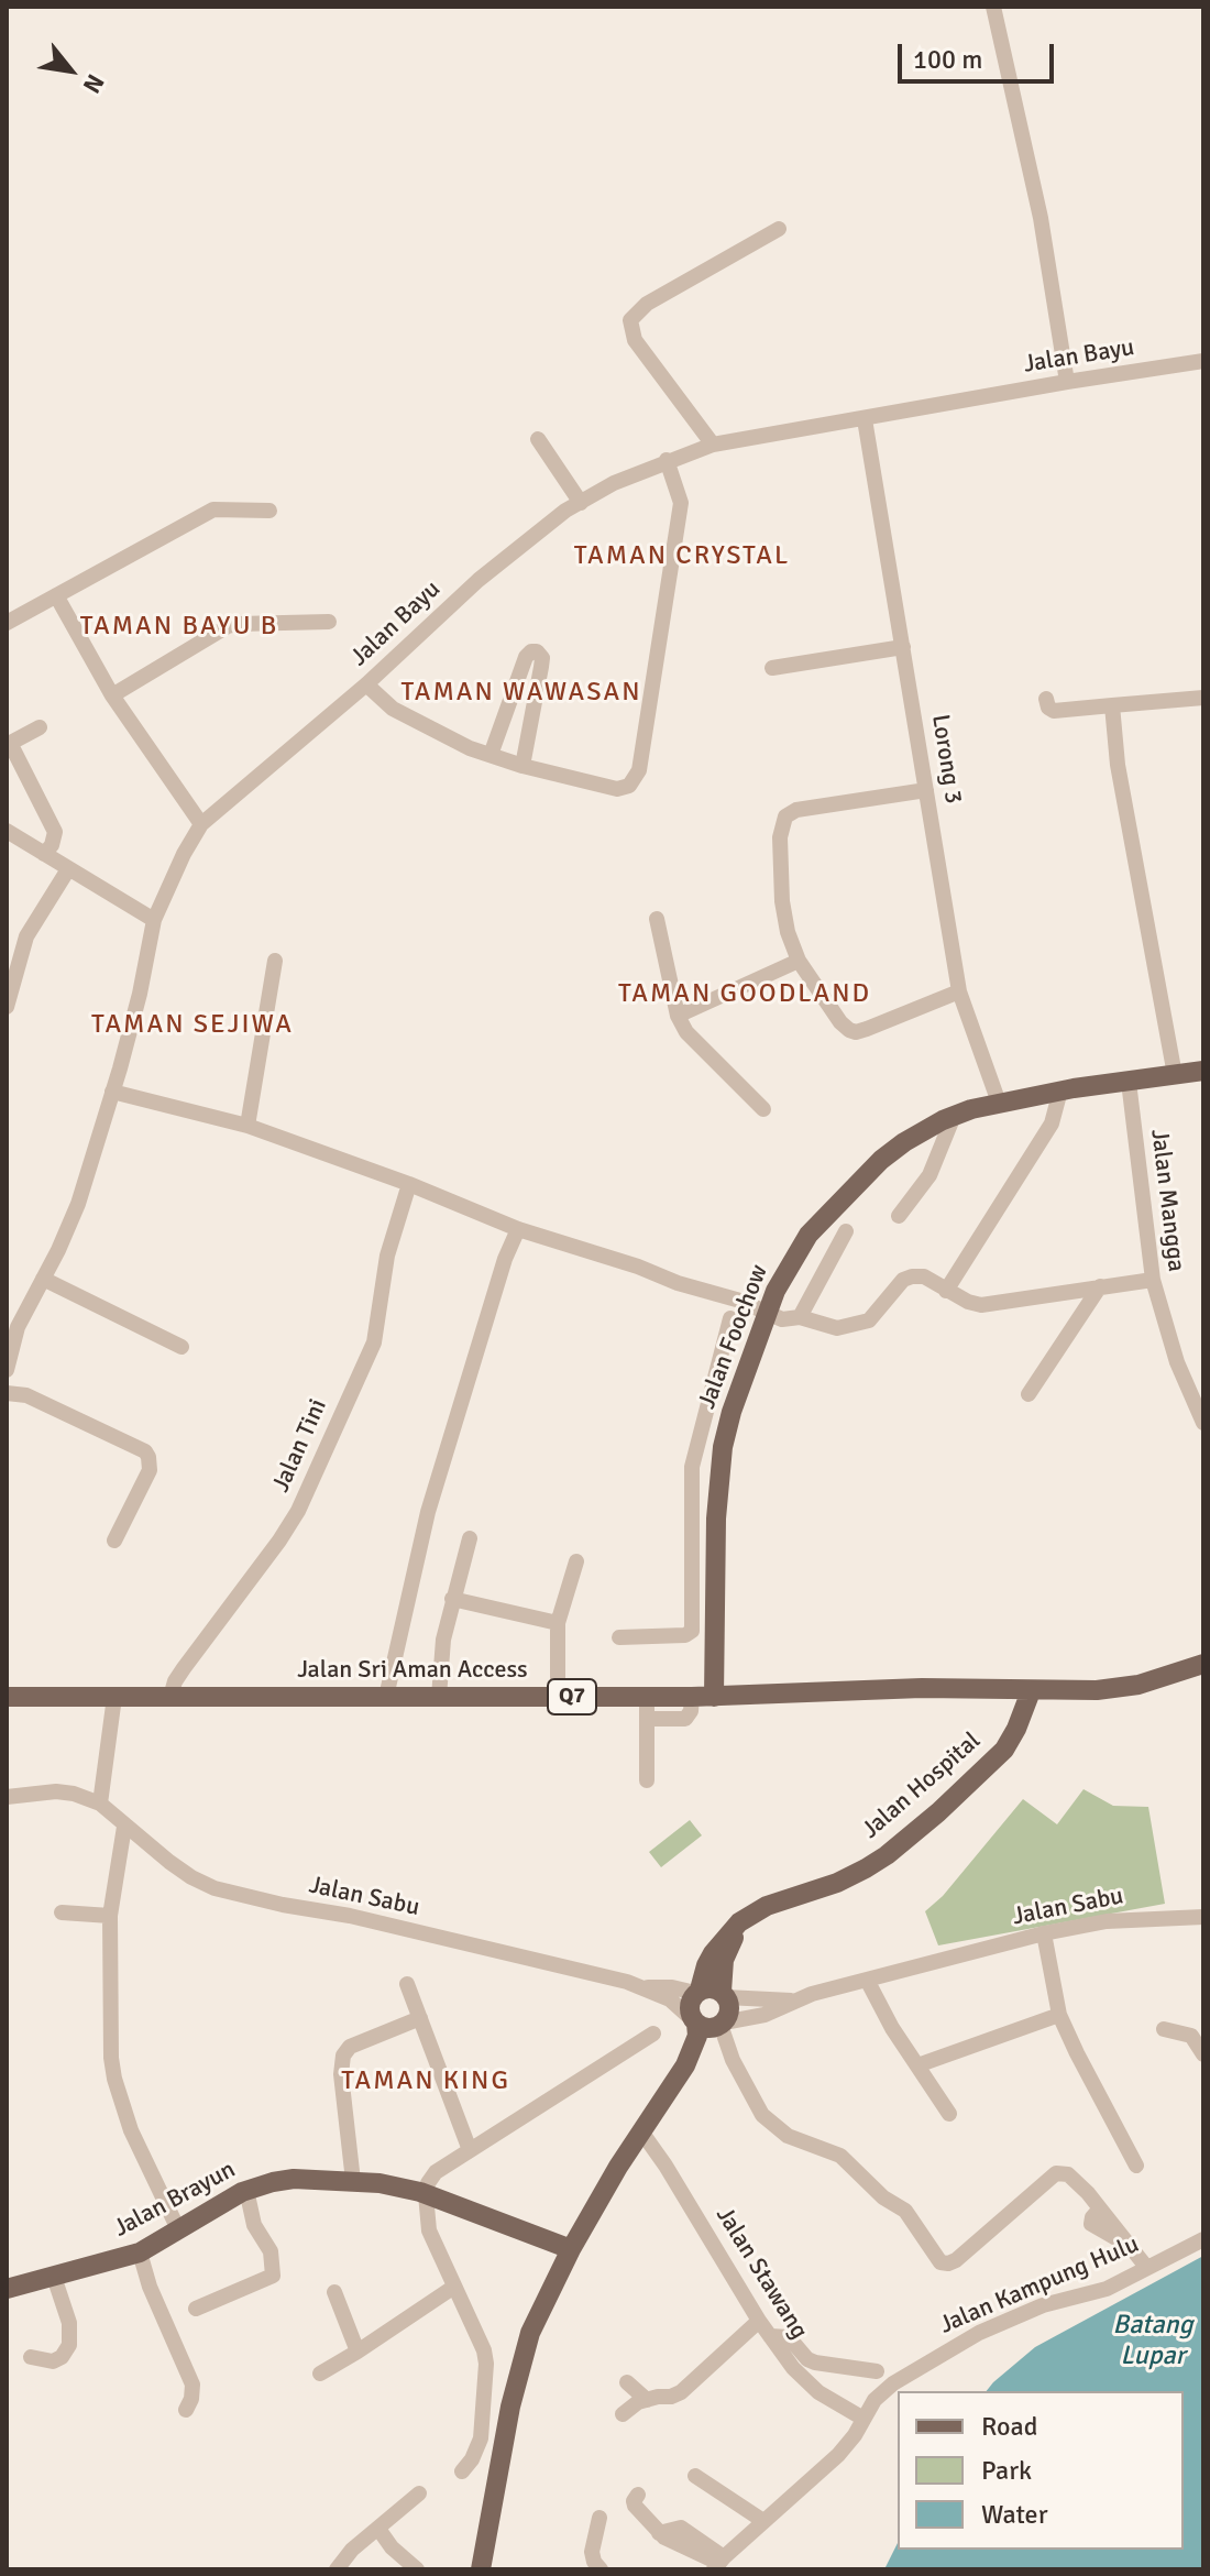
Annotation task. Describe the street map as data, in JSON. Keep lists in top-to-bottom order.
{
  "streets": {
    "main road": [
      "Jalan Foochow",
      "Jalan Sri Aman Access",
      "Q7",
      "Jalan Hospital",
      "Jalan Brayun"
    ],
    "street": [
      "Jalan Bayu",
      "Lorong 3",
      "Jalan Mangga",
      "Jalan Tini",
      "Jalan Sabu",
      "Jalan Stawang",
      "Jalan Kampung Hulu"
    ]
  },
  "crossings": [
    ["Jalan Bayu", "Lorong 3"],
    ["Lorong 3", "Jalan Foochow"],
    ["Jalan Mangga", "Jalan Foochow"],
    ["Jalan Foochow", "Jalan Sri Aman Access"],
    ["Jalan Tini", "Jalan Sri Aman Access"],
    ["Jalan Sri Aman Access", "Q7"],
    ["Jalan Sri Aman Access", "Jalan Hospital"],
    ["Q7", "Jalan Hospital"],
    ["Jalan Stawang", "Jalan Kampung Hulu"]
  ],
  "districts": [
    "TAMAN CRYSTAL",
    "TAMAN BAYU B",
    "TAMAN WAWASAN",
    "TAMAN GOODLAND",
    "TAMAN SEJIWA",
    "TAMAN KING"
  ],
  "water": ["Batang Lupar"],
  "legend": ["Road", "Park", "Water"],
  "scale_bar": "100 m",
  "north": "bottom right"
}
